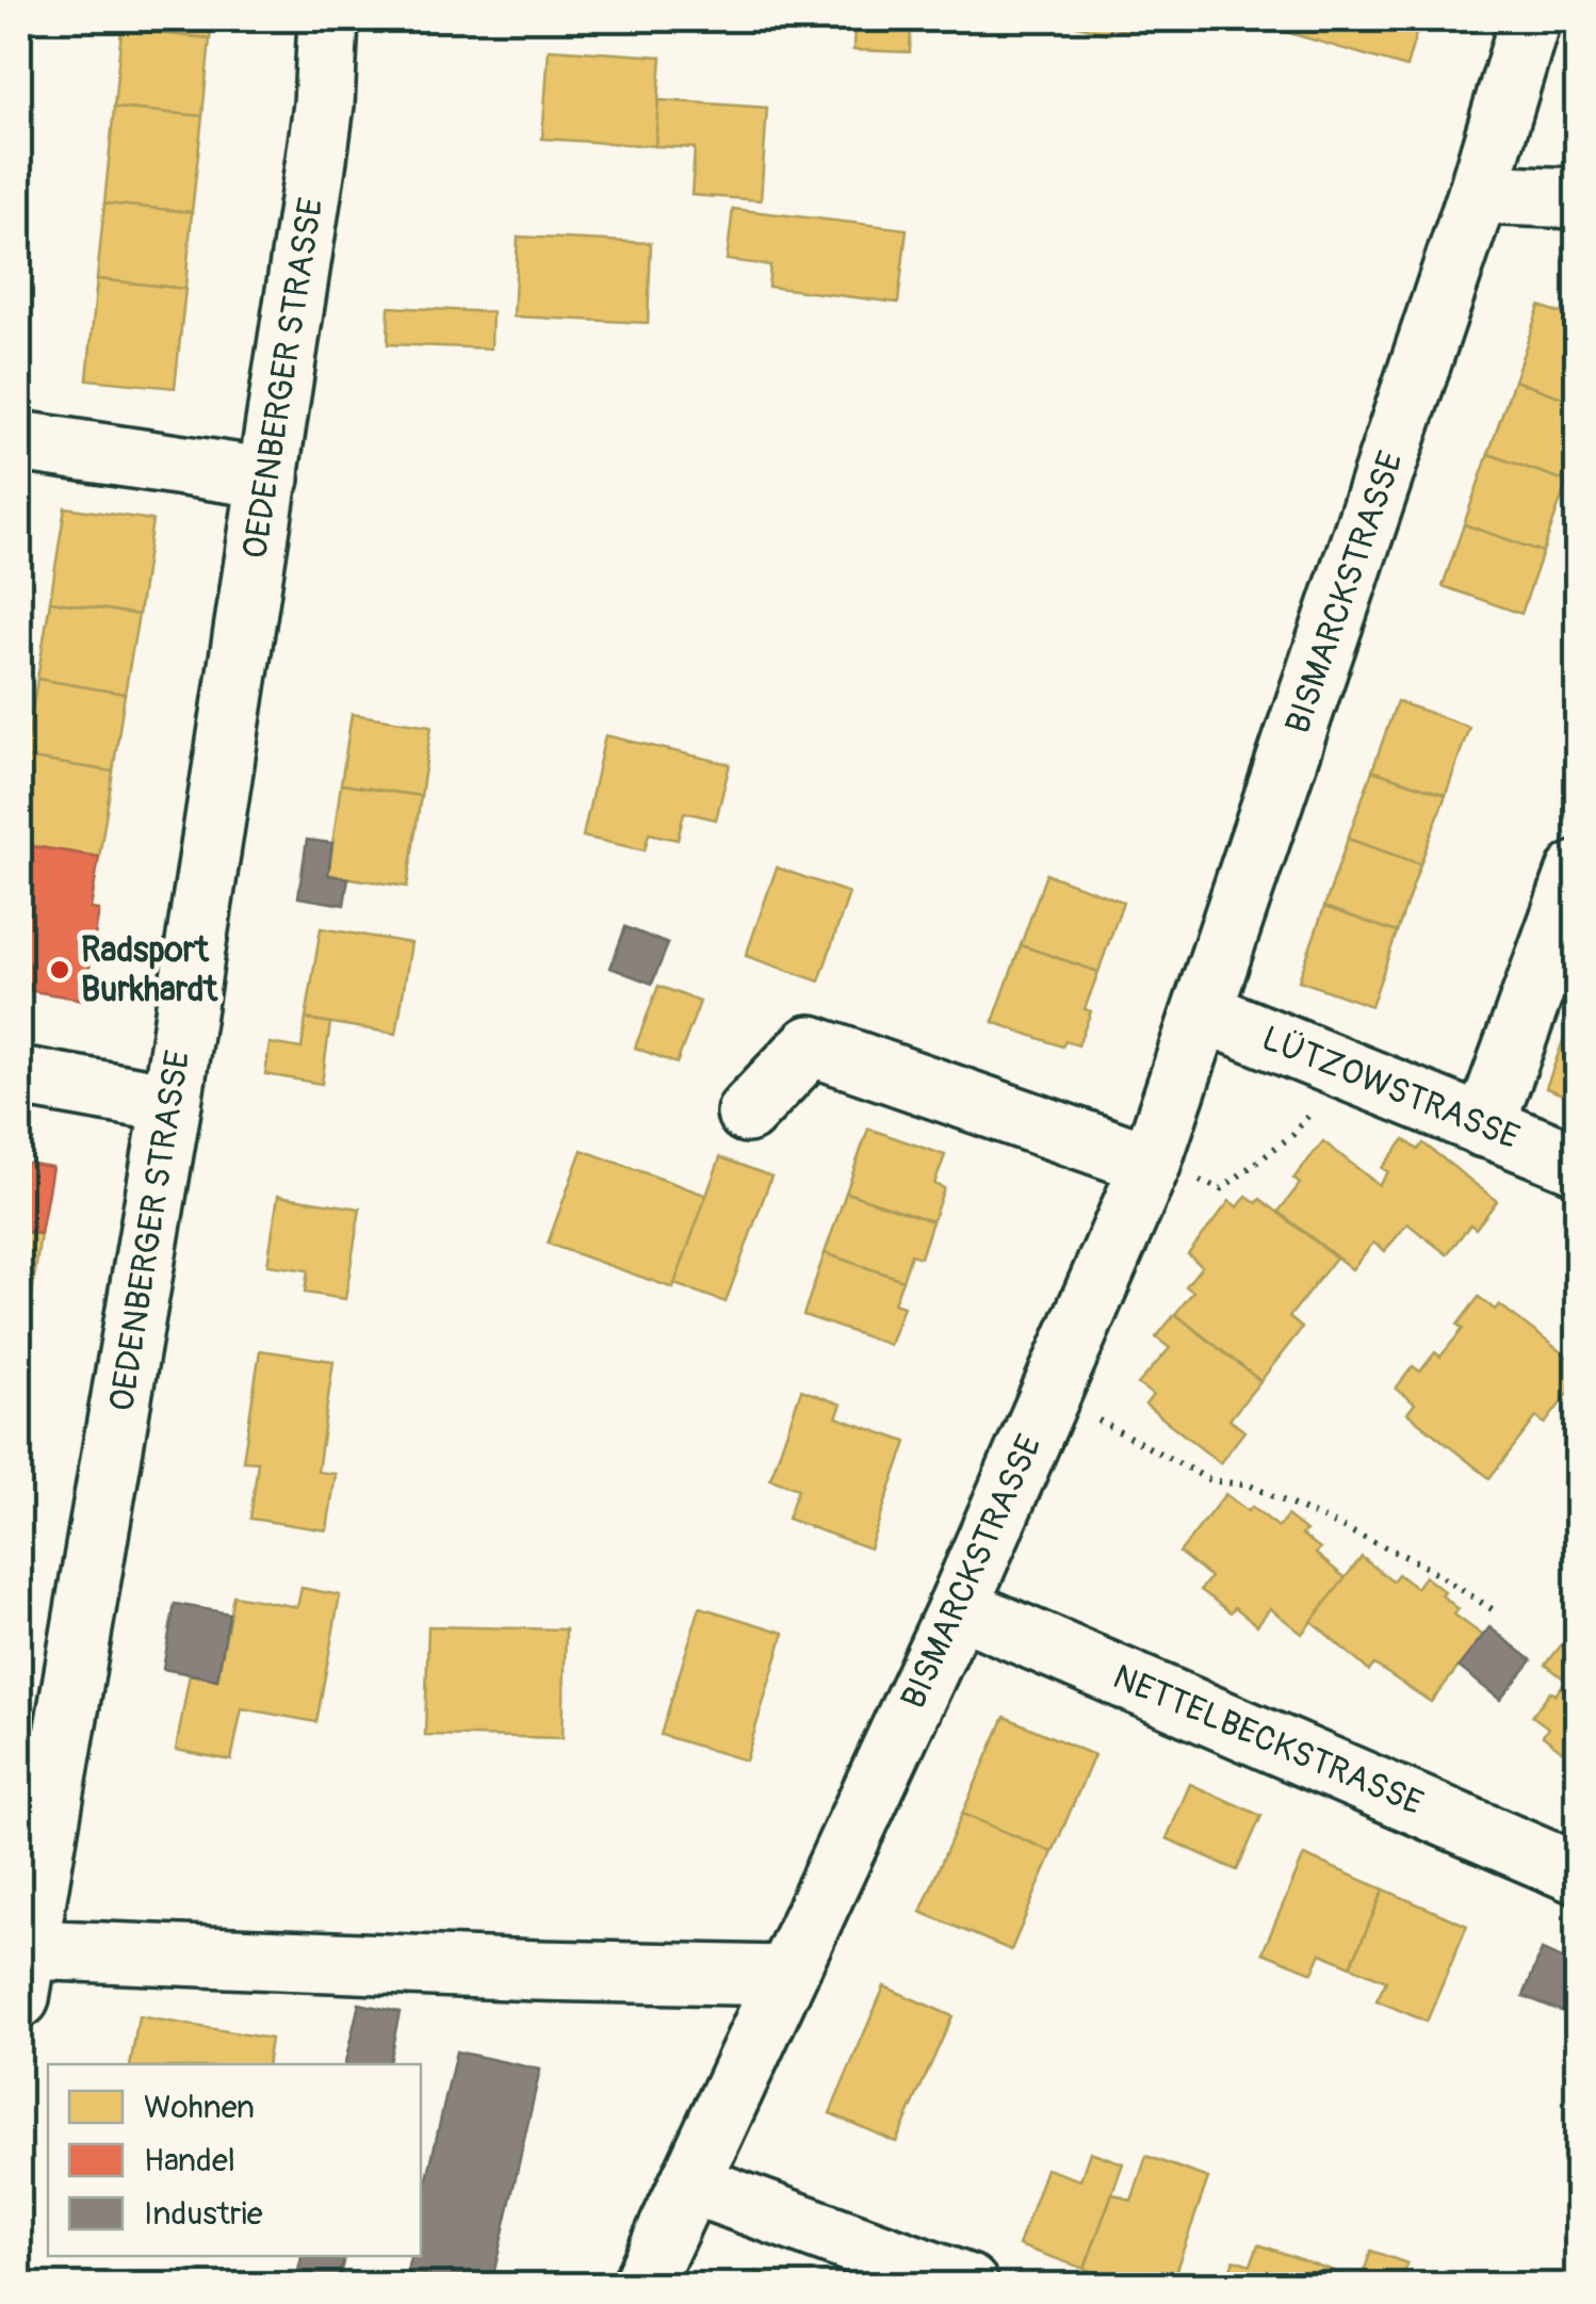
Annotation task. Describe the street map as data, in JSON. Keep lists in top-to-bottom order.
{
  "streets": {
    "street": [
      "OEDENBERGER STRASSE",
      "BISMARCKSTRASSE",
      "LÜTZOWSTRASSE",
      "NETTELBECKSTRASSE"
    ]
  },
  "crossings": [
    ["BISMARCKSTRASSE", "LÜTZOWSTRASSE"],
    ["BISMARCKSTRASSE", "NETTELBECKSTRASSE"]
  ],
  "places": ["Radsport Burkhardt"],
  "legend": ["Wohnen", "Handel", "Industrie"]
}
